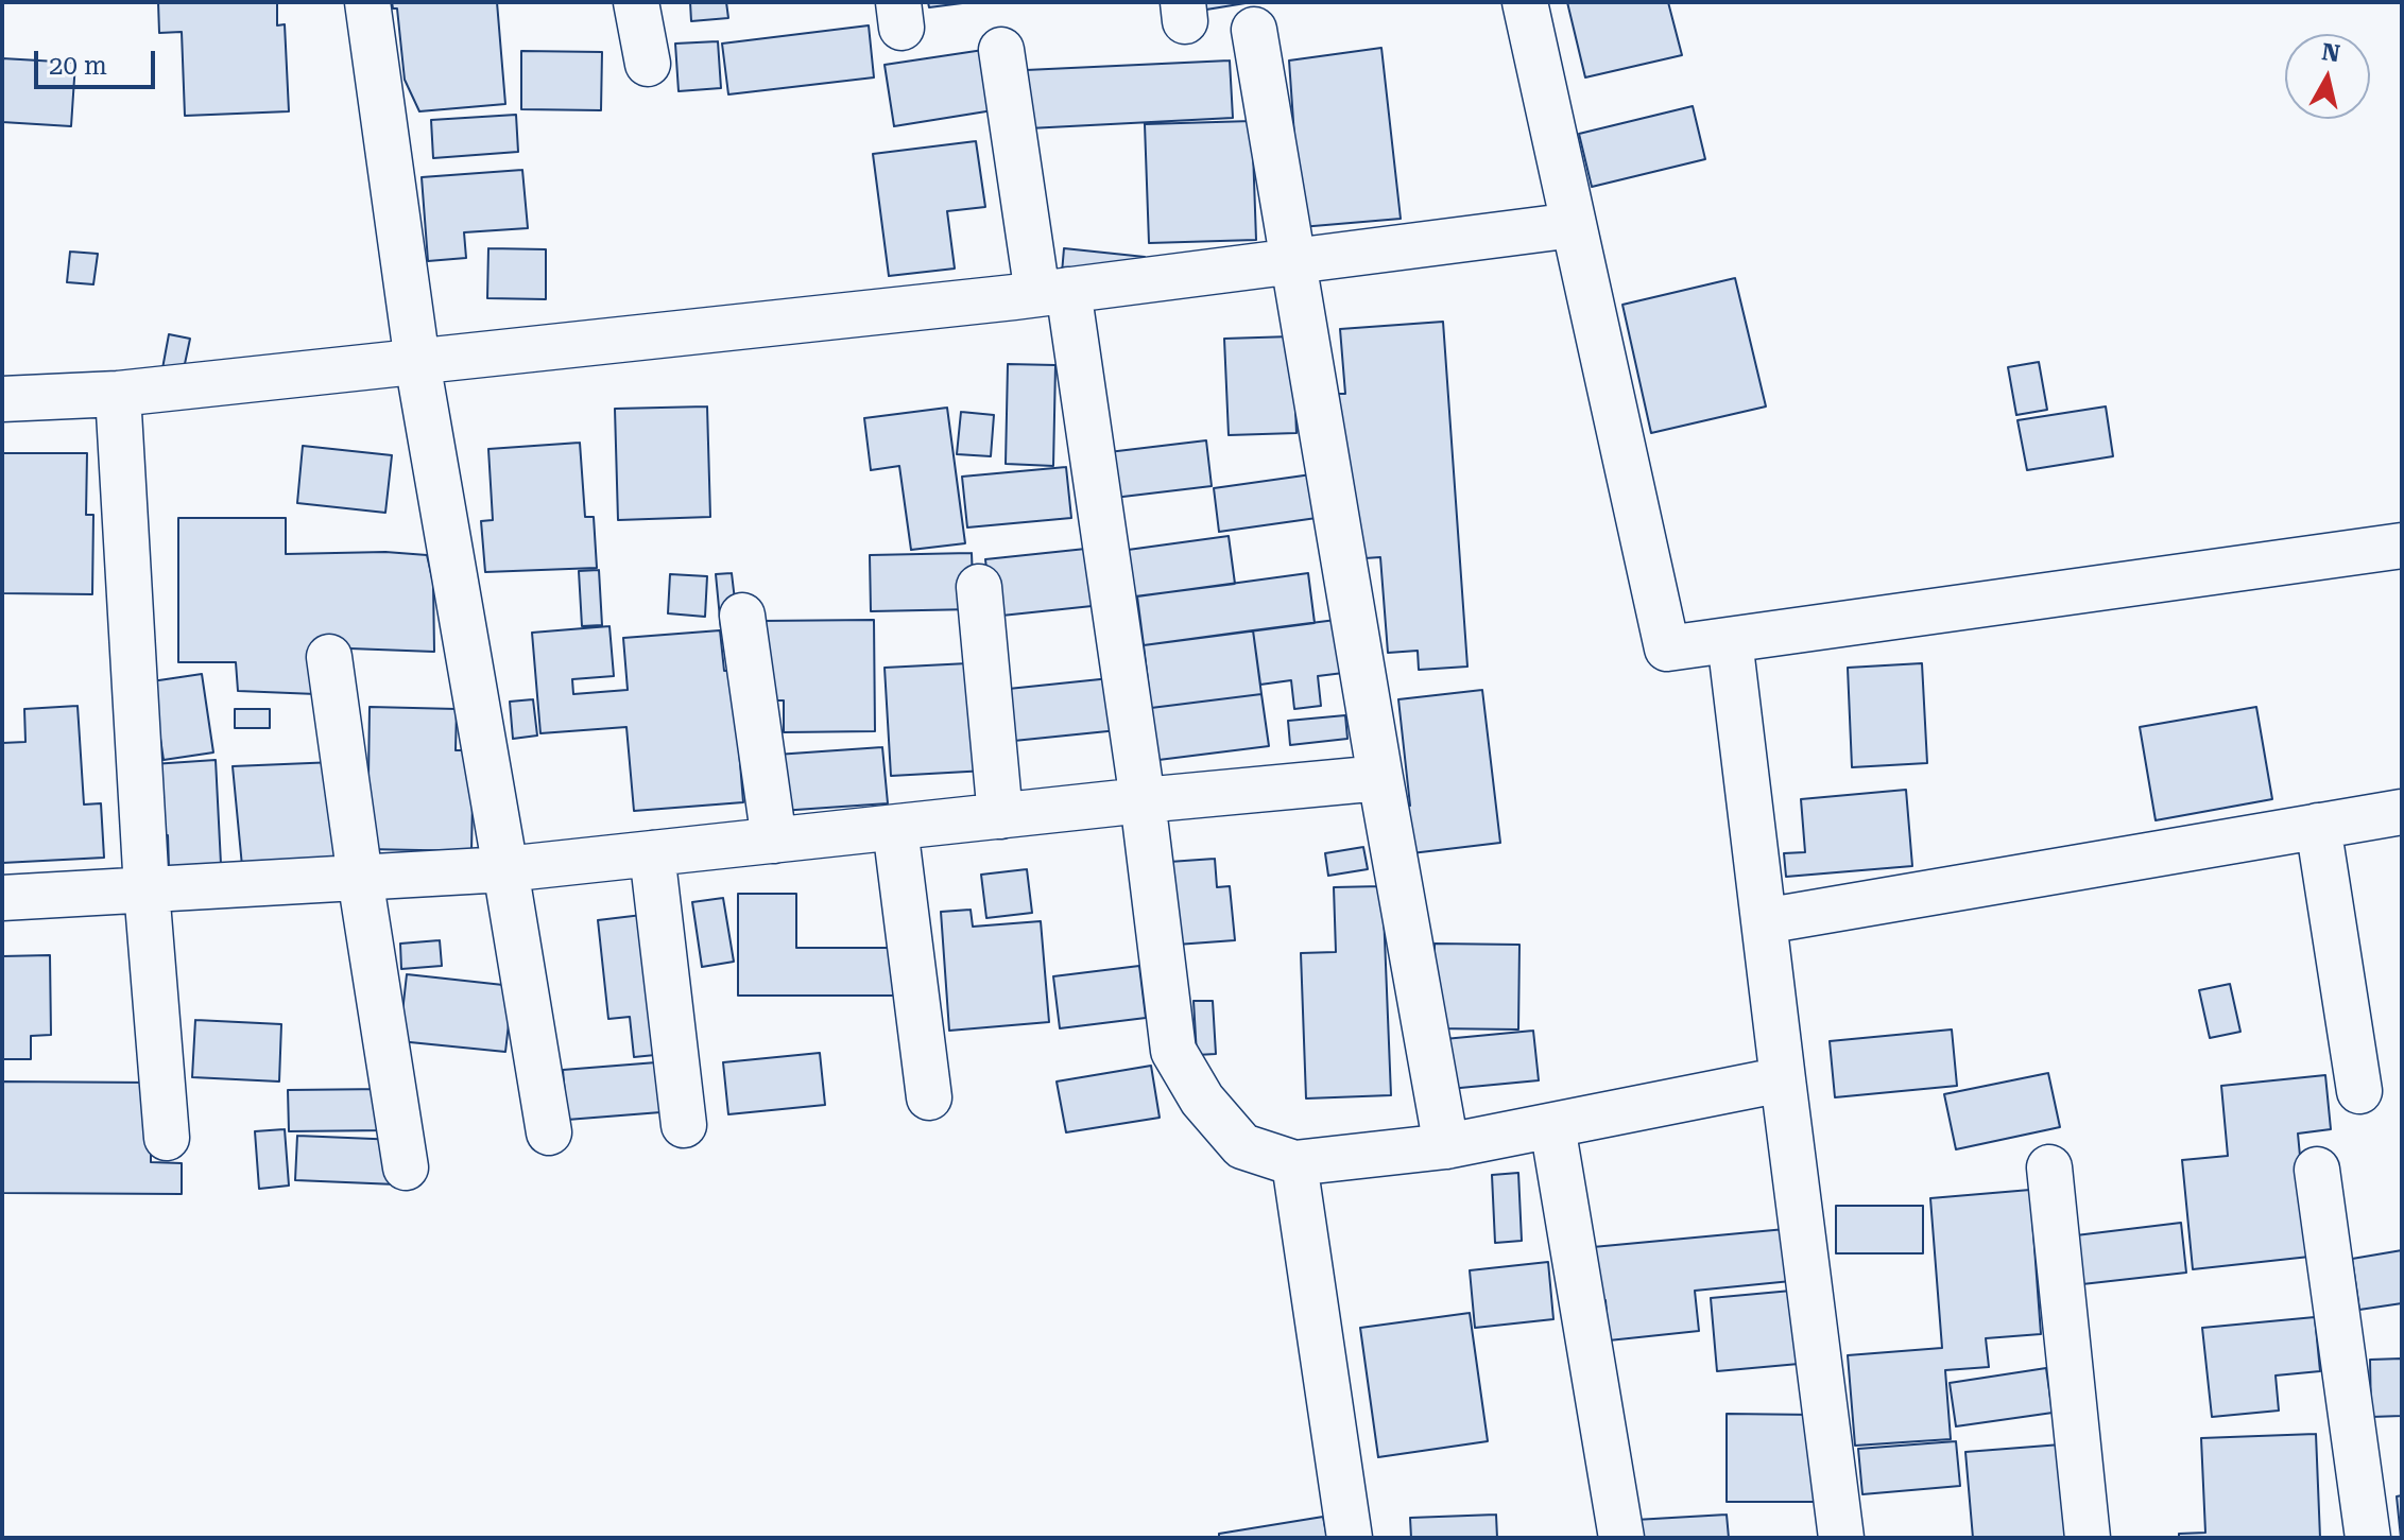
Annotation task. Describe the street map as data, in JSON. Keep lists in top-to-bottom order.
{
  "scale_bar": "20 m",
  "north": "top"
}
